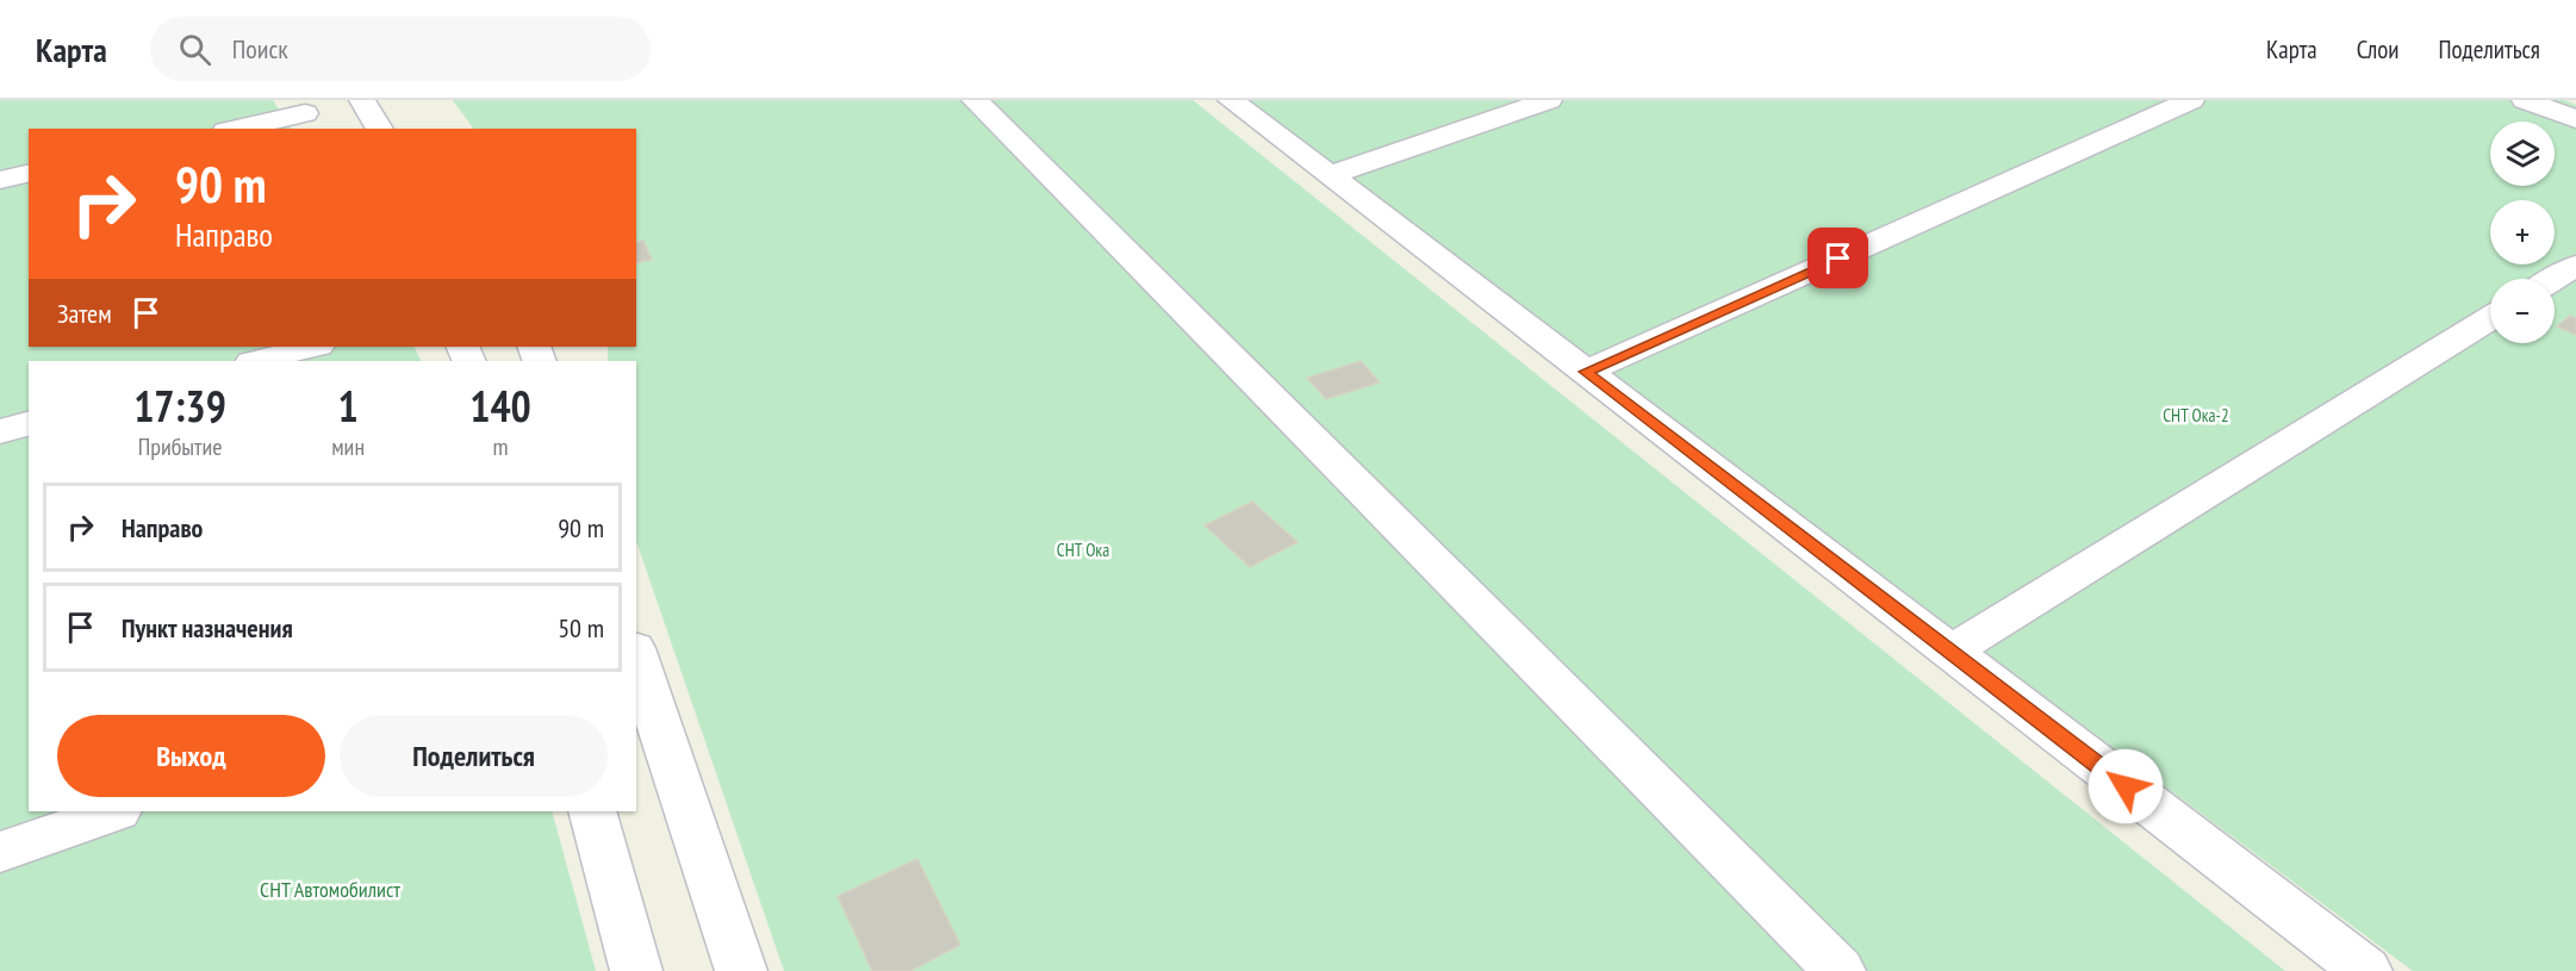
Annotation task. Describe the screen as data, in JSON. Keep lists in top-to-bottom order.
{
  "parks": ["СНТ Ока-2", "СНТ Ока", "СНТ Автомобилист"],
  "page": {
    "header": "Карта",
    "search": "Поиск",
    "nav": ["Карта", "Слои", "Поделиться"],
    "map_buttons": ["+", "−"],
    "turn": ["90 m", "Направо"],
    "then": "Затем",
    "eta": [
      "17:39",
      "Прибытие",
      "1",
      "мин",
      "140",
      "m"
    ],
    "list": [
      {
        "name": "Направо",
        "value": "90 m"
      },
      {
        "name": "Пункт назначения",
        "value": "50 m"
      }
    ],
    "buttons": ["Выход", "Поделиться"]
  }
}
